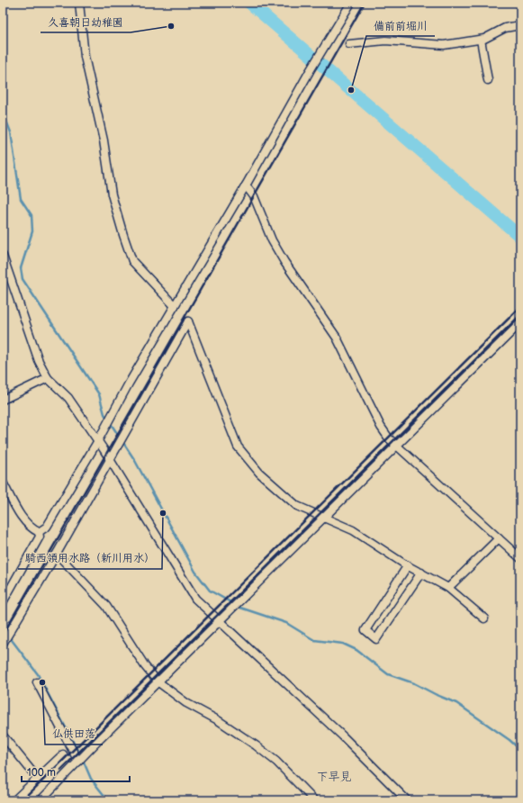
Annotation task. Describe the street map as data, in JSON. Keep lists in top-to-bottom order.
{
  "districts": ["下早見"],
  "places": [
    "久喜朝日幼稚園",
    "備前前堀川",
    "騎西領用水路（新川用水）",
    "仏供田落"
  ],
  "scale_bar": "100 m"
}
